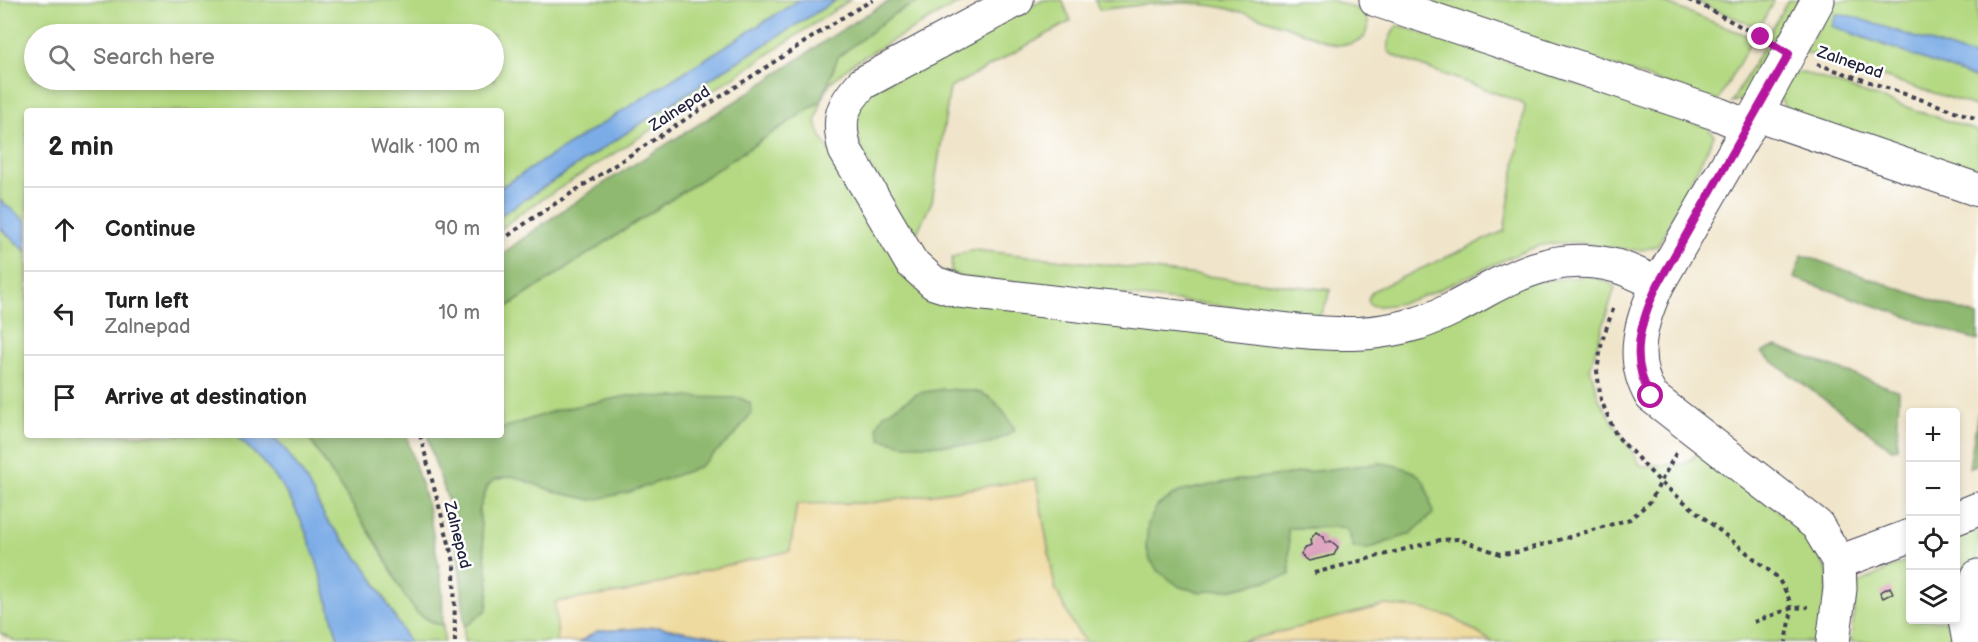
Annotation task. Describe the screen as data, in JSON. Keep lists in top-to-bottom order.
{
  "streets": {
    "path": ["Zalnepad"]
  },
  "page": {
    "search": "Search here",
    "heading": ["2 min", "Walk · 100 m"],
    "list": [
      ["Continue", "90 m"],
      ["Turn left", "Zalnepad", "10 m"],
      "Arrive at destination"
    ],
    "map_buttons": ["+", "−"]
  }
}
